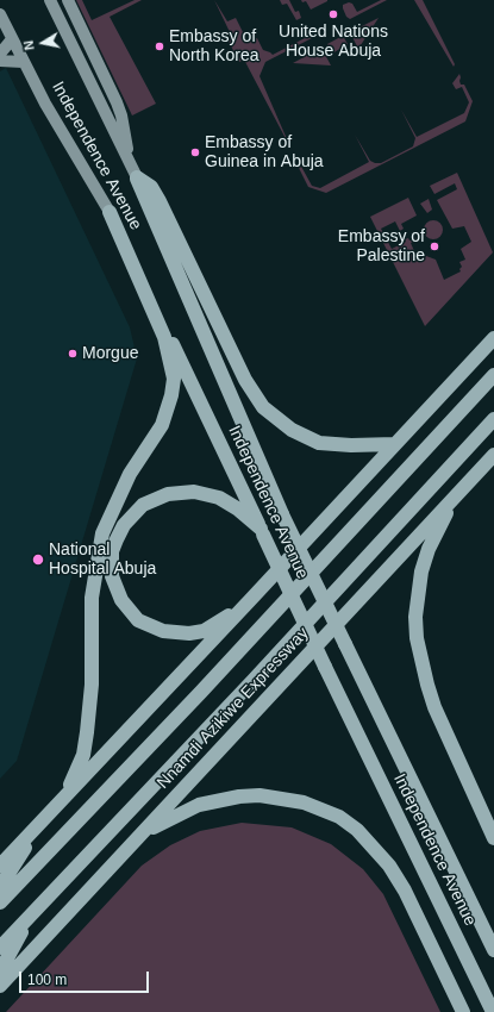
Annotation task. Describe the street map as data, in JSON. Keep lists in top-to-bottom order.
{
  "streets": {
    "highway": ["Independence Avenue", "Nnamdi Azikiwe Expressway"]
  },
  "places": [
    "United Nations House Abuja",
    "Embassy of North Korea",
    "Embassy of Guinea in Abuja",
    "Embassy of Palestine",
    "Morgue",
    "National Hospital Abuja"
  ],
  "scale_bar": "100 m",
  "north": "left"
}
